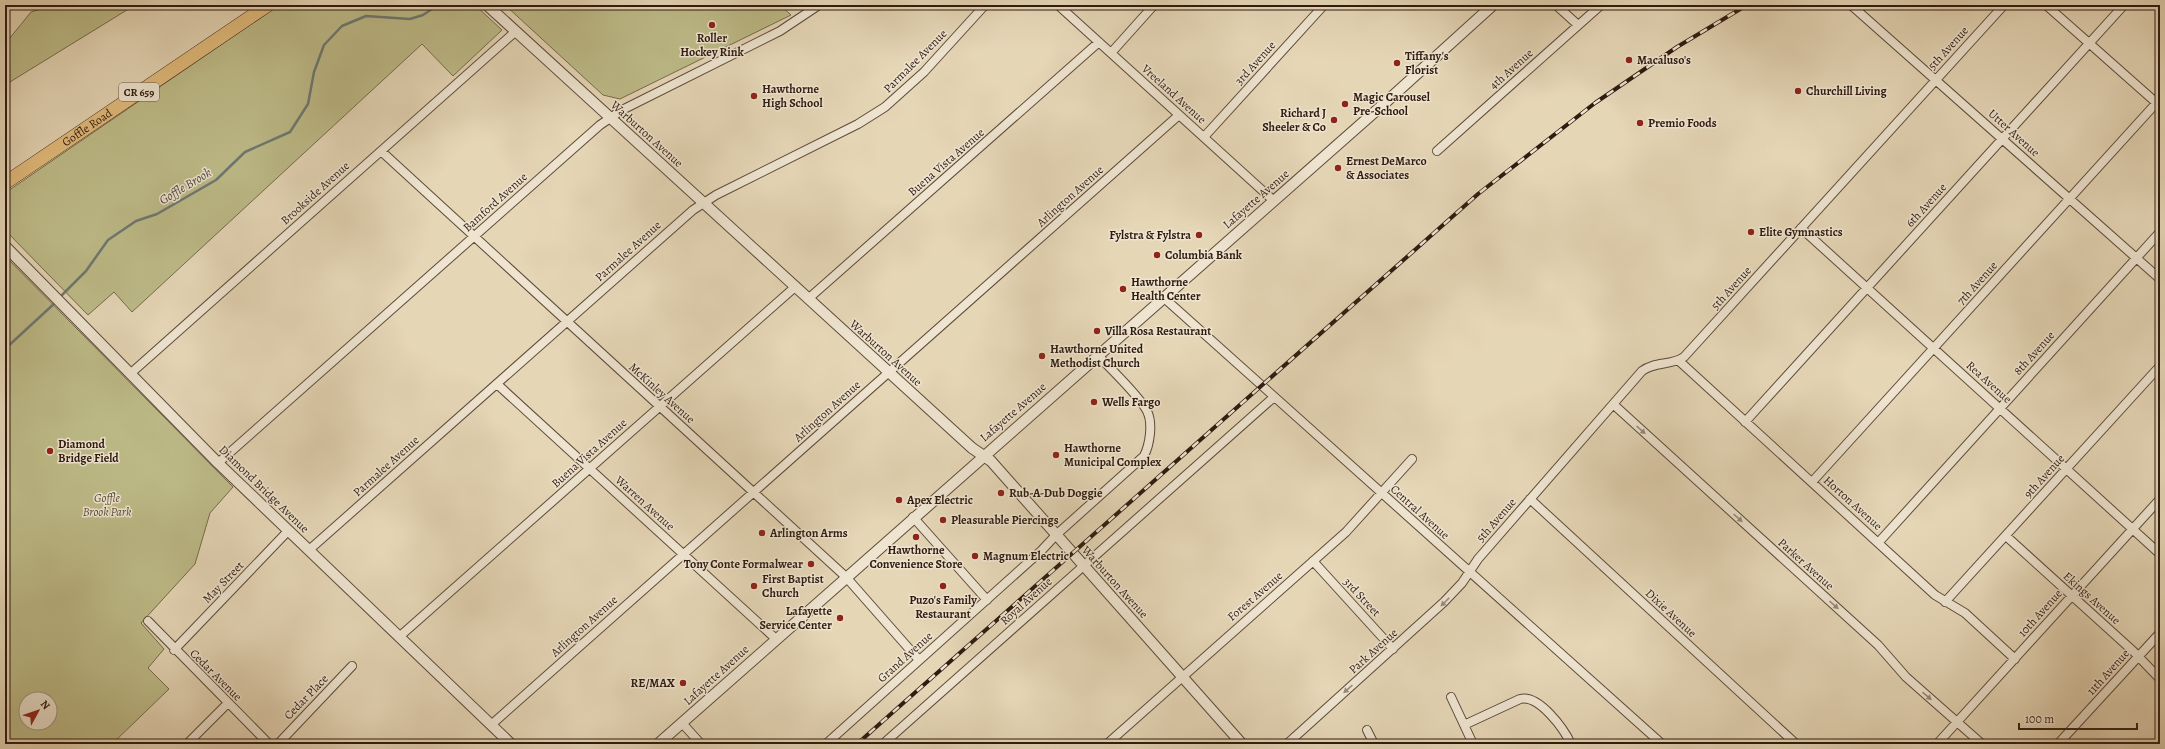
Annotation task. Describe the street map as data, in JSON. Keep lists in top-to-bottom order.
{
  "streets": {
    "main road": ["CR 659", "Goffle Road"],
    "street": [
      "5th Avenue",
      "Parmalee Avenue",
      "3rd Avenue",
      "4th Avenue",
      "Vreeland Avenue",
      "Utter Avenue",
      "Warburton Avenue",
      "Buena Vista Avenue",
      "Brookside Avenue",
      "Arlington Avenue",
      "Lafayette Avenue",
      "Bamford Avenue",
      "6th Avenue",
      "7th Avenue",
      "8th Avenue",
      "Rea Avenue",
      "McKinley Avenue",
      "9th Avenue",
      "Diamond Bridge Avenue",
      "Warren Avenue",
      "Horton Avenue",
      "Central Avenue",
      "Parker Avenue",
      "May Street",
      "Forest Avenue",
      "3rd Street",
      "Ekings Avenue",
      "Royal Avenue",
      "Dixie Avenue",
      "10th Avenue",
      "Park Avenue",
      "Grand Avenue",
      "11th Avenue",
      "Cedar Avenue",
      "Cedar Place"
    ]
  },
  "crossings": [
    ["5th Avenue", "Utter Avenue"],
    ["5th Avenue", "Rea Avenue"],
    ["5th Avenue", "Horton Avenue"],
    ["5th Avenue", "Central Avenue"],
    ["5th Avenue", "Parker Avenue"],
    ["5th Avenue", "Dixie Avenue"],
    ["5th Avenue", "Park Avenue"],
    ["Parmalee Avenue", "Warburton Avenue"],
    ["Parmalee Avenue", "McKinley Avenue"],
    ["Parmalee Avenue", "Diamond Bridge Avenue"],
    ["Parmalee Avenue", "Warren Avenue"],
    ["3rd Avenue", "Vreeland Avenue"],
    ["Vreeland Avenue", "Buena Vista Avenue"],
    ["Vreeland Avenue", "Arlington Avenue"],
    ["Vreeland Avenue", "Lafayette Avenue"],
    ["Utter Avenue", "6th Avenue"],
    ["Utter Avenue", "7th Avenue"],
    ["Utter Avenue", "8th Avenue"],
    ["Warburton Avenue", "Buena Vista Avenue"],
    ["Warburton Avenue", "Brookside Avenue"],
    ["Warburton Avenue", "Arlington Avenue"],
    ["Warburton Avenue", "Lafayette Avenue"],
    ["Warburton Avenue", "Bamford Avenue"],
    ["Warburton Avenue", "Forest Avenue"],
    ["Warburton Avenue", "Royal Avenue"],
    ["Warburton Avenue", "Grand Avenue"],
    ["Buena Vista Avenue", "McKinley Avenue"],
    ["Buena Vista Avenue", "Diamond Bridge Avenue"],
    ["Buena Vista Avenue", "Warren Avenue"],
    ["Brookside Avenue", "McKinley Avenue"],
    ["Brookside Avenue", "Diamond Bridge Avenue"],
    ["Arlington Avenue", "McKinley Avenue"],
    ["Arlington Avenue", "Diamond Bridge Avenue"],
    ["Arlington Avenue", "Warren Avenue"],
    ["Lafayette Avenue", "McKinley Avenue"],
    ["Lafayette Avenue", "Warren Avenue"],
    ["Lafayette Avenue", "Central Avenue"],
    ["Lafayette Avenue", "Grand Avenue"],
    ["Bamford Avenue", "McKinley Avenue"],
    ["Bamford Avenue", "Diamond Bridge Avenue"],
    ["6th Avenue", "Rea Avenue"],
    ["6th Avenue", "Horton Avenue"],
    ["7th Avenue", "Rea Avenue"],
    ["7th Avenue", "Horton Avenue"],
    ["8th Avenue", "Rea Avenue"],
    ["8th Avenue", "Horton Avenue"],
    ["Rea Avenue", "9th Avenue"],
    ["Rea Avenue", "10th Avenue"],
    ["McKinley Avenue", "Grand Avenue"],
    ["9th Avenue", "Horton Avenue"],
    ["9th Avenue", "Ekings Avenue"],
    ["Diamond Bridge Avenue", "May Street"],
    ["Horton Avenue", "10th Avenue"],
    ["Central Avenue", "Forest Avenue"],
    ["Central Avenue", "Royal Avenue"],
    ["Central Avenue", "Park Avenue"],
    ["Parker Avenue", "10th Avenue"],
    ["May Street", "Cedar Avenue"],
    ["Forest Avenue", "3rd Street"],
    ["3rd Street", "Park Avenue"],
    ["Ekings Avenue", "10th Avenue"],
    ["Ekings Avenue", "11th Avenue"]
  ],
  "one_way": ["Parker Avenue", "Park Avenue"],
  "water": ["Goffle Brook"],
  "parks": ["Goffle Brook Park"],
  "places": [
    "Roller Hockey Rink",
    "Macaluso's",
    "Tiffany's Florist",
    "Churchill Living",
    "Hawthorne High School",
    "Magic Carousel Pre-School",
    "Richard J Sheeler & Co",
    "Premio Foods",
    "Ernest DeMarco & Associates",
    "Elite Gymnastics",
    "Fylstra & Fylstra",
    "Columbia Bank",
    "Hawthorne Health Center",
    "Villa Rosa Restaurant",
    "Hawthorne United Methodist Church",
    "Wells Fargo",
    "Diamond Bridge Field",
    "Hawthorne Municipal Complex",
    "Rub-A-Dub Doggie",
    "Apex Electric",
    "Pleasurable Piercings",
    "Arlington Arms",
    "Hawthorne Convenience Store",
    "Magnum Electric",
    "Tony Conte Formalwear",
    "First Baptist Church",
    "Puzo's Family Restaurant",
    "Lafayette Service Center",
    "RE/MAX"
  ],
  "scale_bar": "100 m",
  "north": "top right"
}
